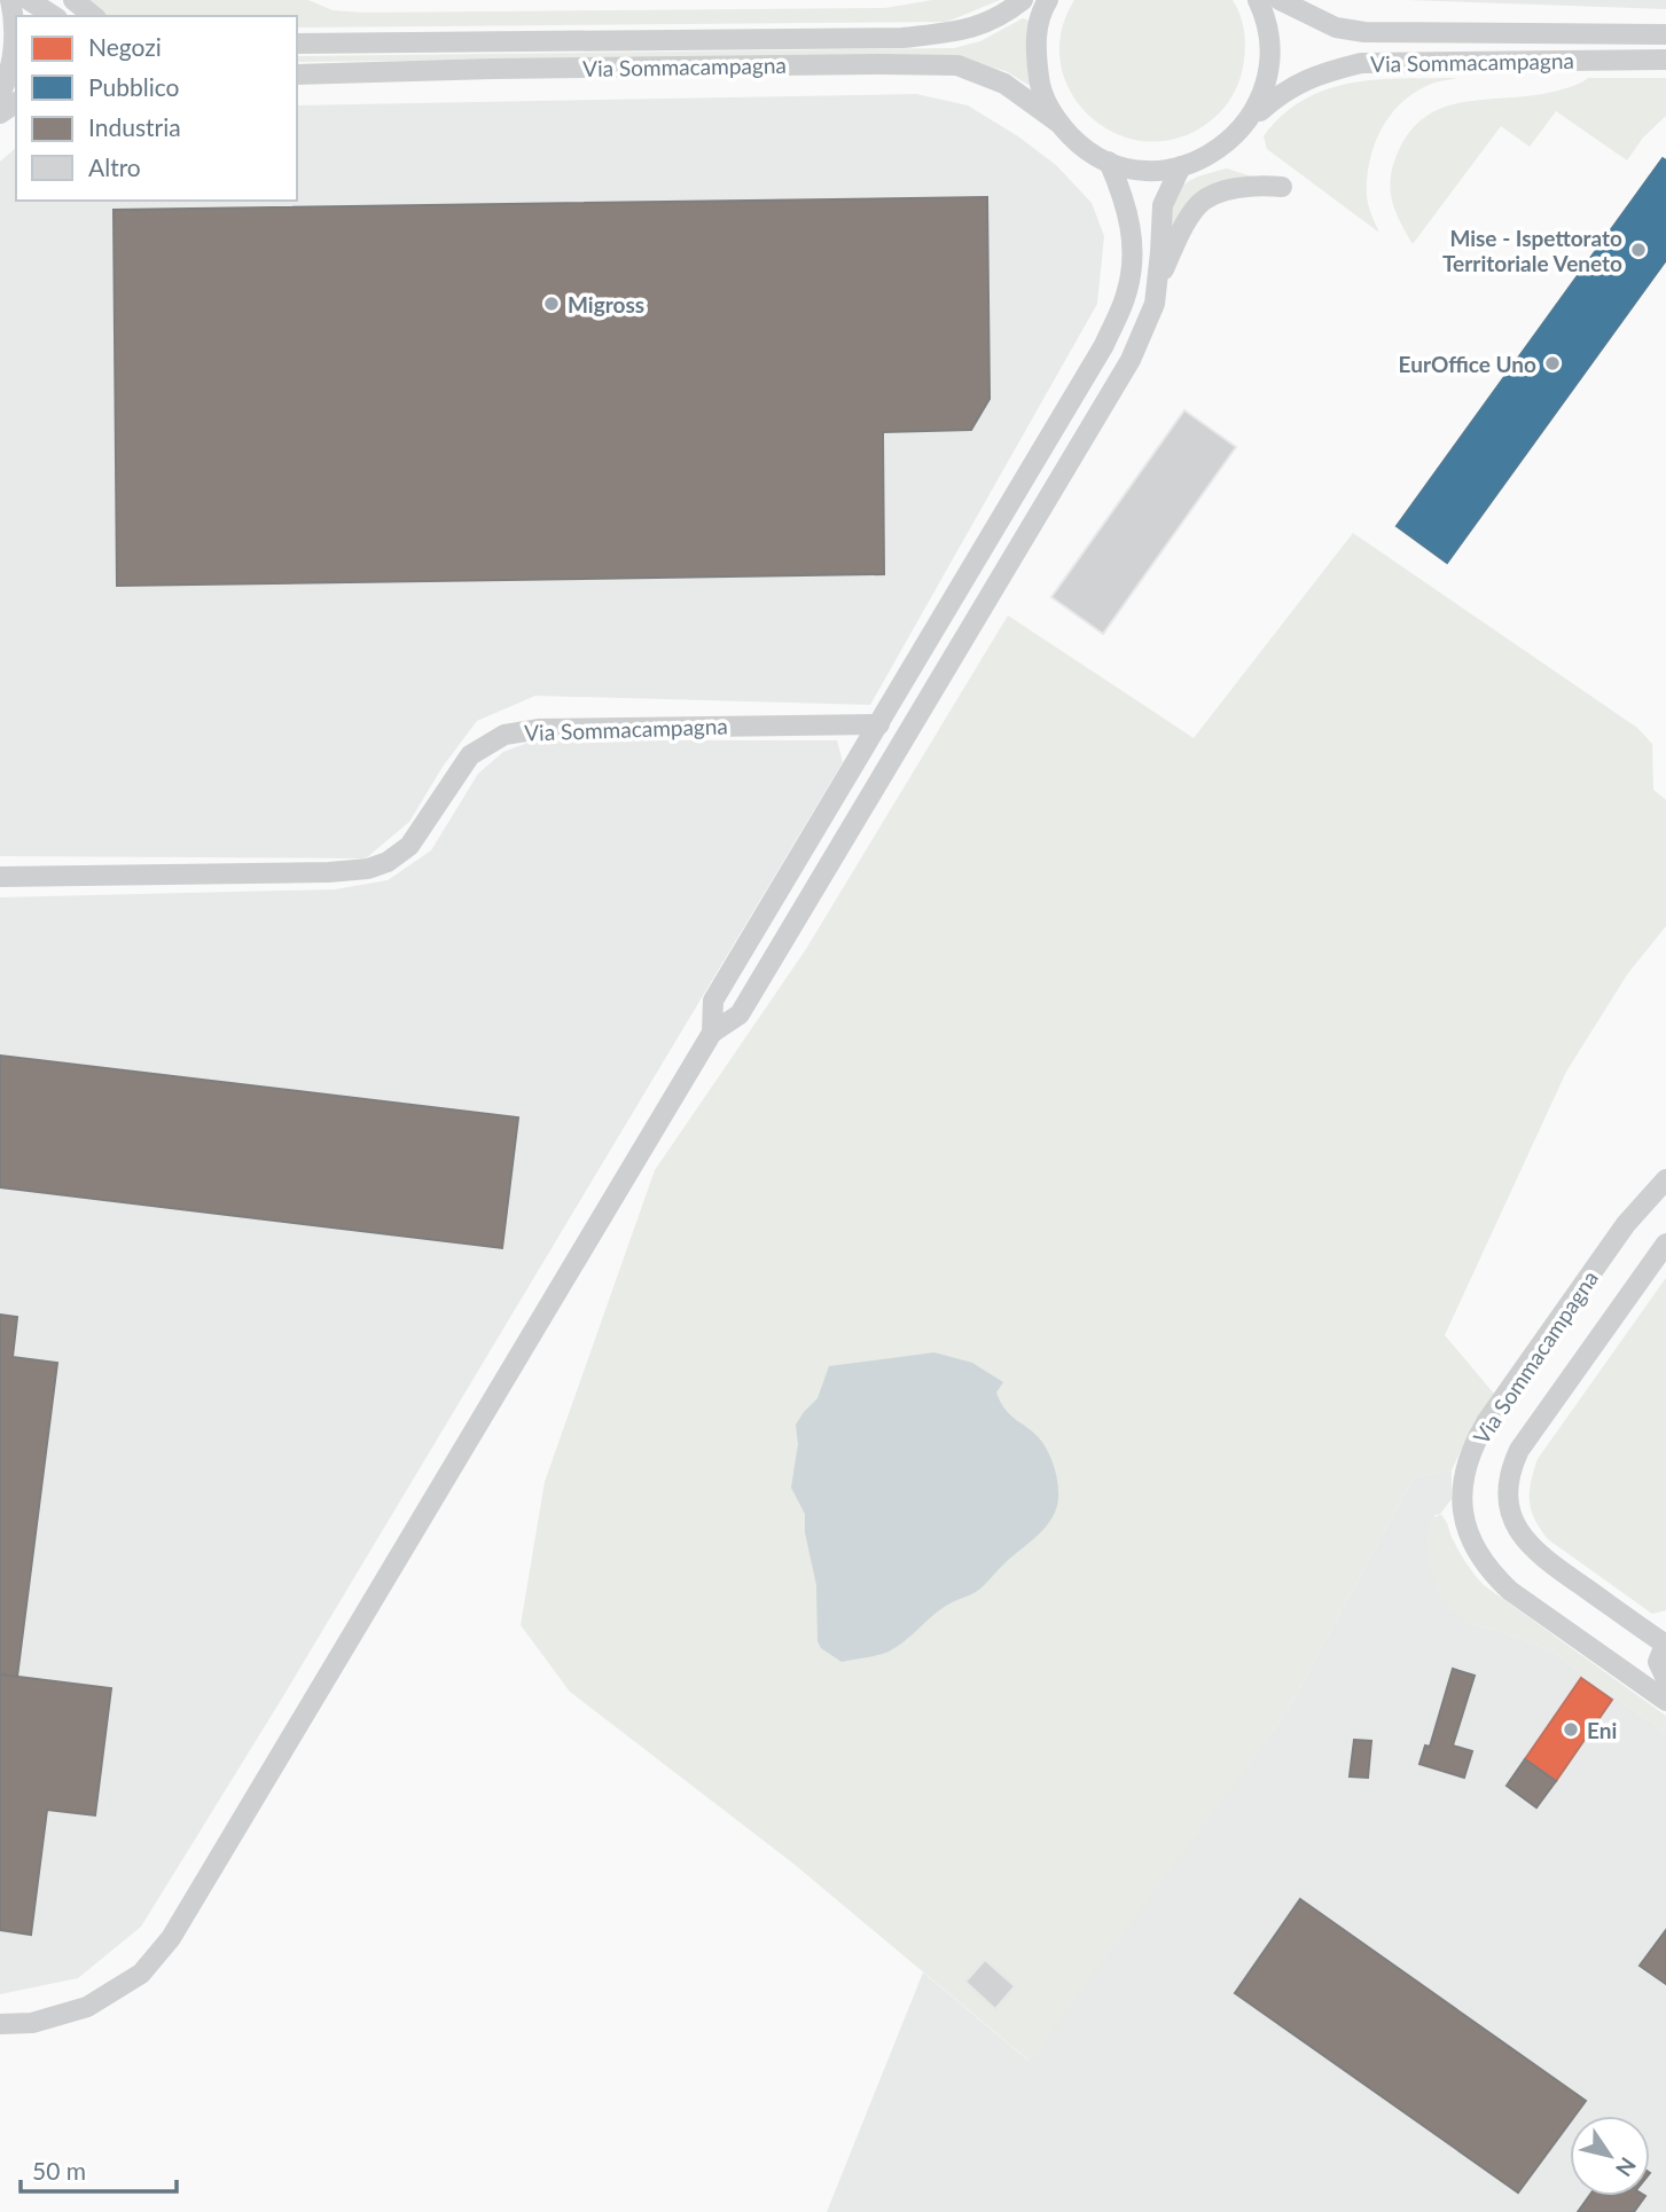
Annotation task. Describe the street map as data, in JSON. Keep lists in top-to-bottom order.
{
  "streets": {
    "street": ["Via Sommacampagna"]
  },
  "places": [
    "Mise - Ispettorato Territoriale Veneto",
    "Migross",
    "EurOffice Uno",
    "Eni"
  ],
  "legend": [
    "Negozi",
    "Pubblico",
    "Industria",
    "Altro"
  ],
  "scale_bar": "50 m",
  "north": "bottom right"
}
